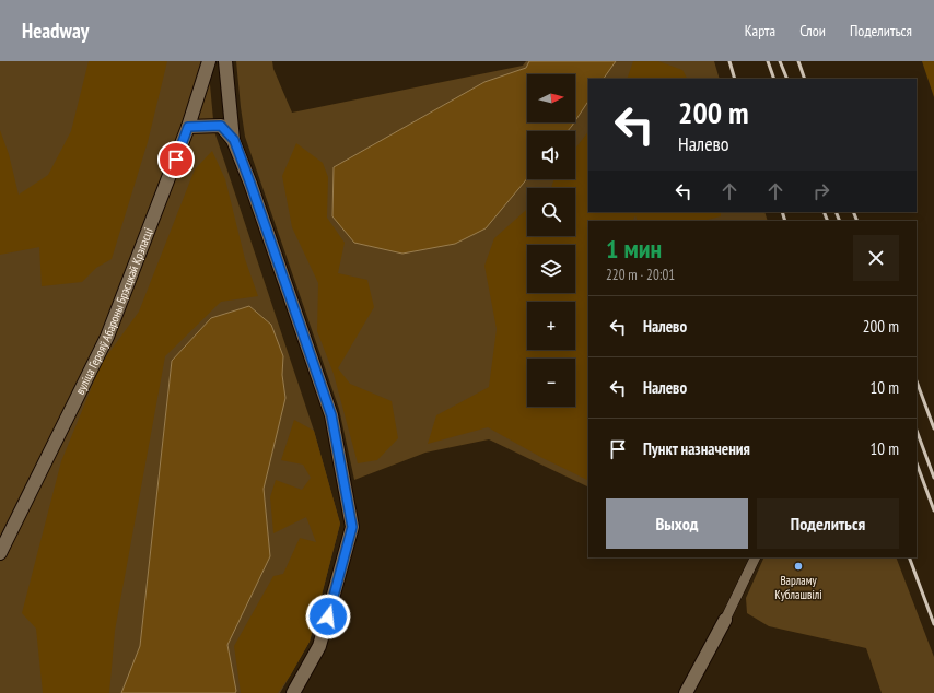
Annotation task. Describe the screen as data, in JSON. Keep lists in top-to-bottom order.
{
  "streets": {
    "street": ["вуліца Герояў Абароны Брэсцкай Крэпасці"]
  },
  "places": ["Варламу Кублашвілі"],
  "north": "right",
  "page": {
    "header": "Headway",
    "nav": ["Карта", "Слои", "Поделиться"],
    "map_buttons": ["+", "−"],
    "turn": ["200 m", "Налево"],
    "heading": ["1 мин", "220 m · 20:01"],
    "list": [
      {
        "name": "Налево",
        "value": "200 m"
      },
      {
        "name": "Налево",
        "value": "10 m"
      },
      {
        "name": "Пункт назначения",
        "value": "10 m"
      }
    ],
    "buttons": ["Выход", "Поделиться"]
  }
}
